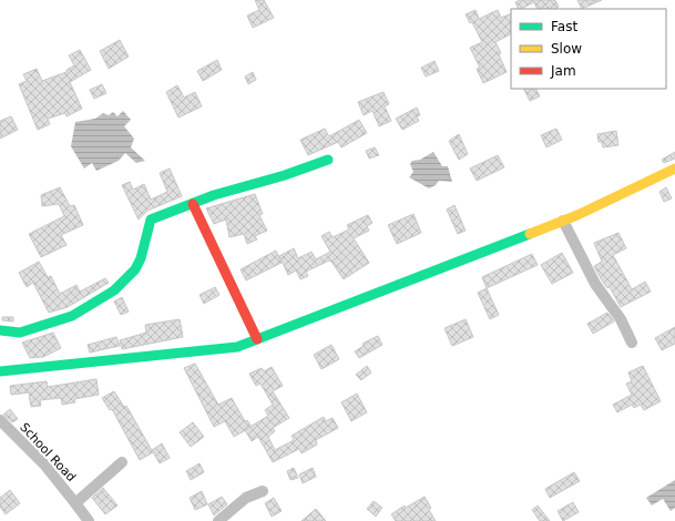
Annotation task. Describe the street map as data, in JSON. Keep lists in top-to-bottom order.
{
  "streets": {
    "street": ["School Road"]
  },
  "legend": ["Fast", "Slow", "Jam"]
}
